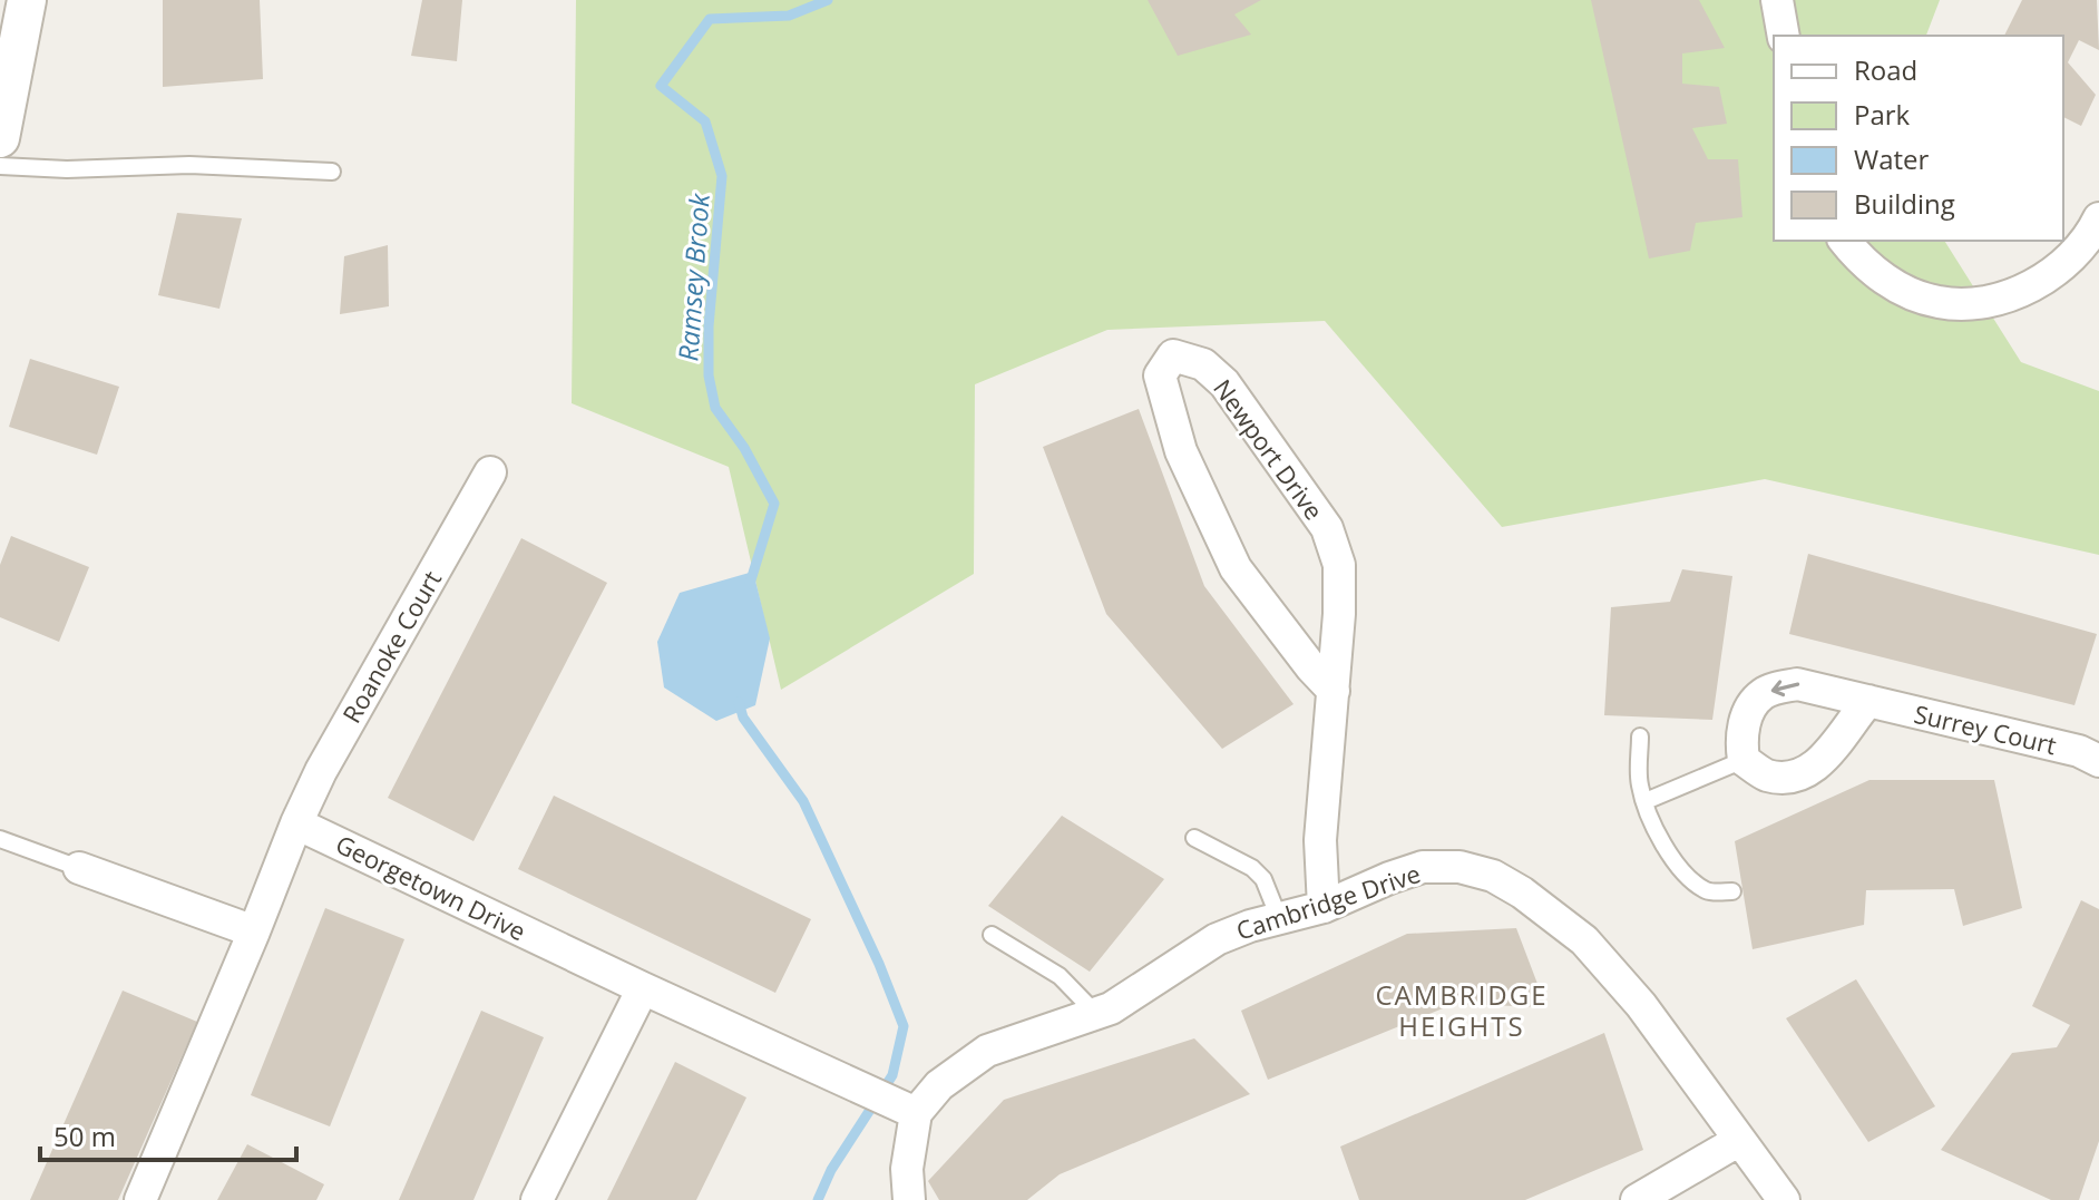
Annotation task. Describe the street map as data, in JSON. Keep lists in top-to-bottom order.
{
  "streets": {
    "street": [
      "Newport Drive",
      "Roanoke Court",
      "Surrey Court",
      "Georgetown Drive",
      "Cambridge Drive"
    ]
  },
  "crossings": [
    ["Newport Drive", "Cambridge Drive"],
    ["Roanoke Court", "Georgetown Drive"],
    ["Georgetown Drive", "Cambridge Drive"]
  ],
  "districts": ["CAMBRIDGE HEIGHTS"],
  "water": ["Ramsey Brook"],
  "legend": [
    "Road",
    "Park",
    "Water",
    "Building"
  ],
  "scale_bar": "50 m"
}
